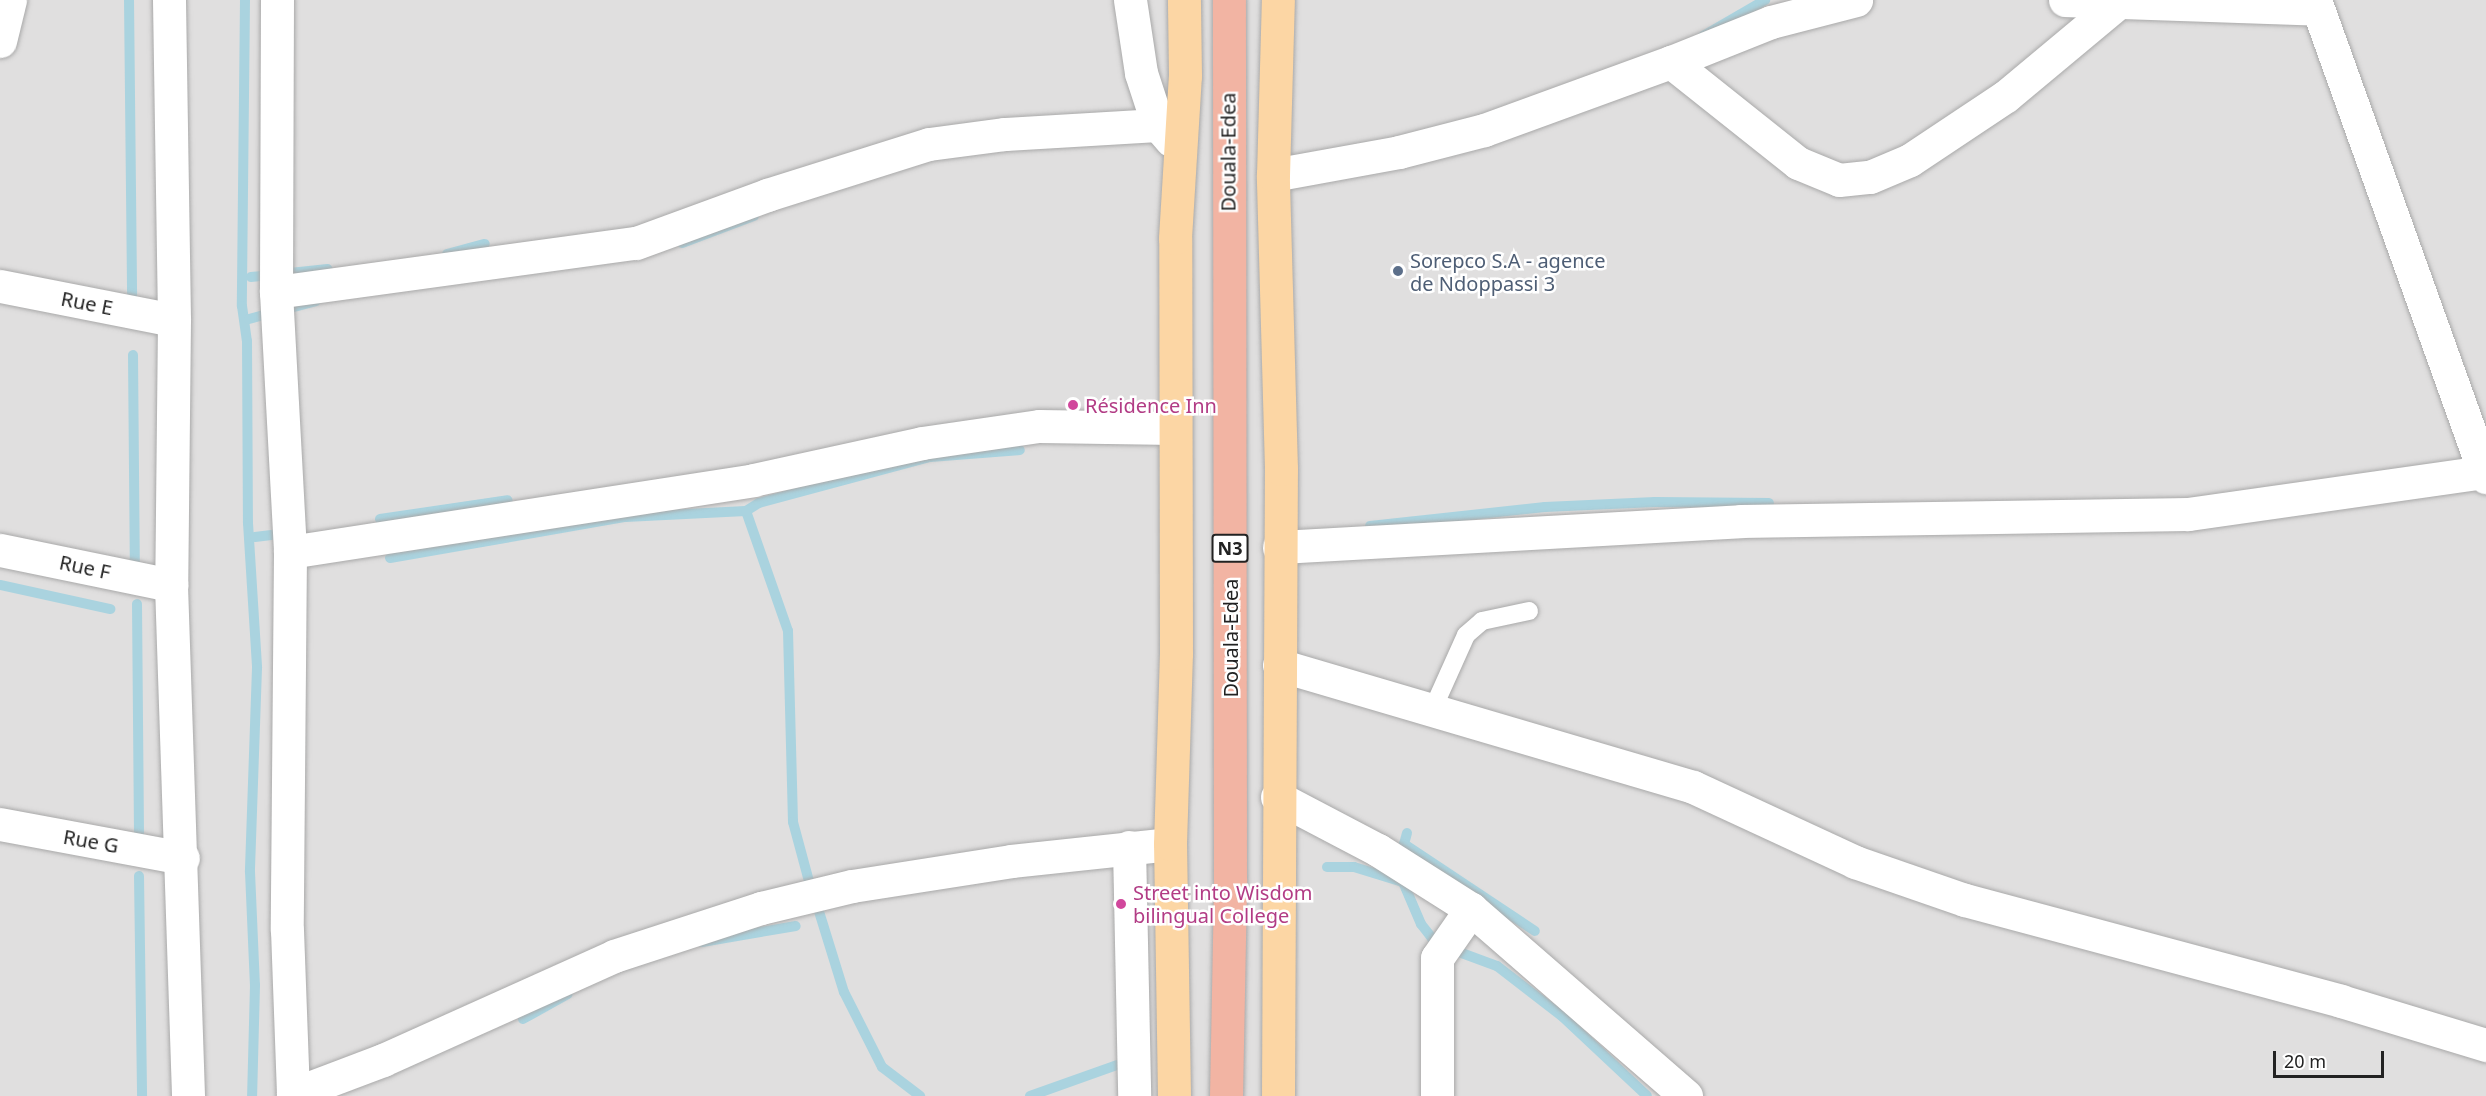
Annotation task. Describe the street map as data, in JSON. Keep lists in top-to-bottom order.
{
  "streets": {
    "highway": ["Douala-Edea", "N3"],
    "street": ["Rue E", "Rue F", "Rue G"]
  },
  "places": ["Sorepco S.A - agence de Ndoppassi 3", "Résidence Inn", "Street into Wisdom bilingual College"],
  "scale_bar": "20 m"
}
